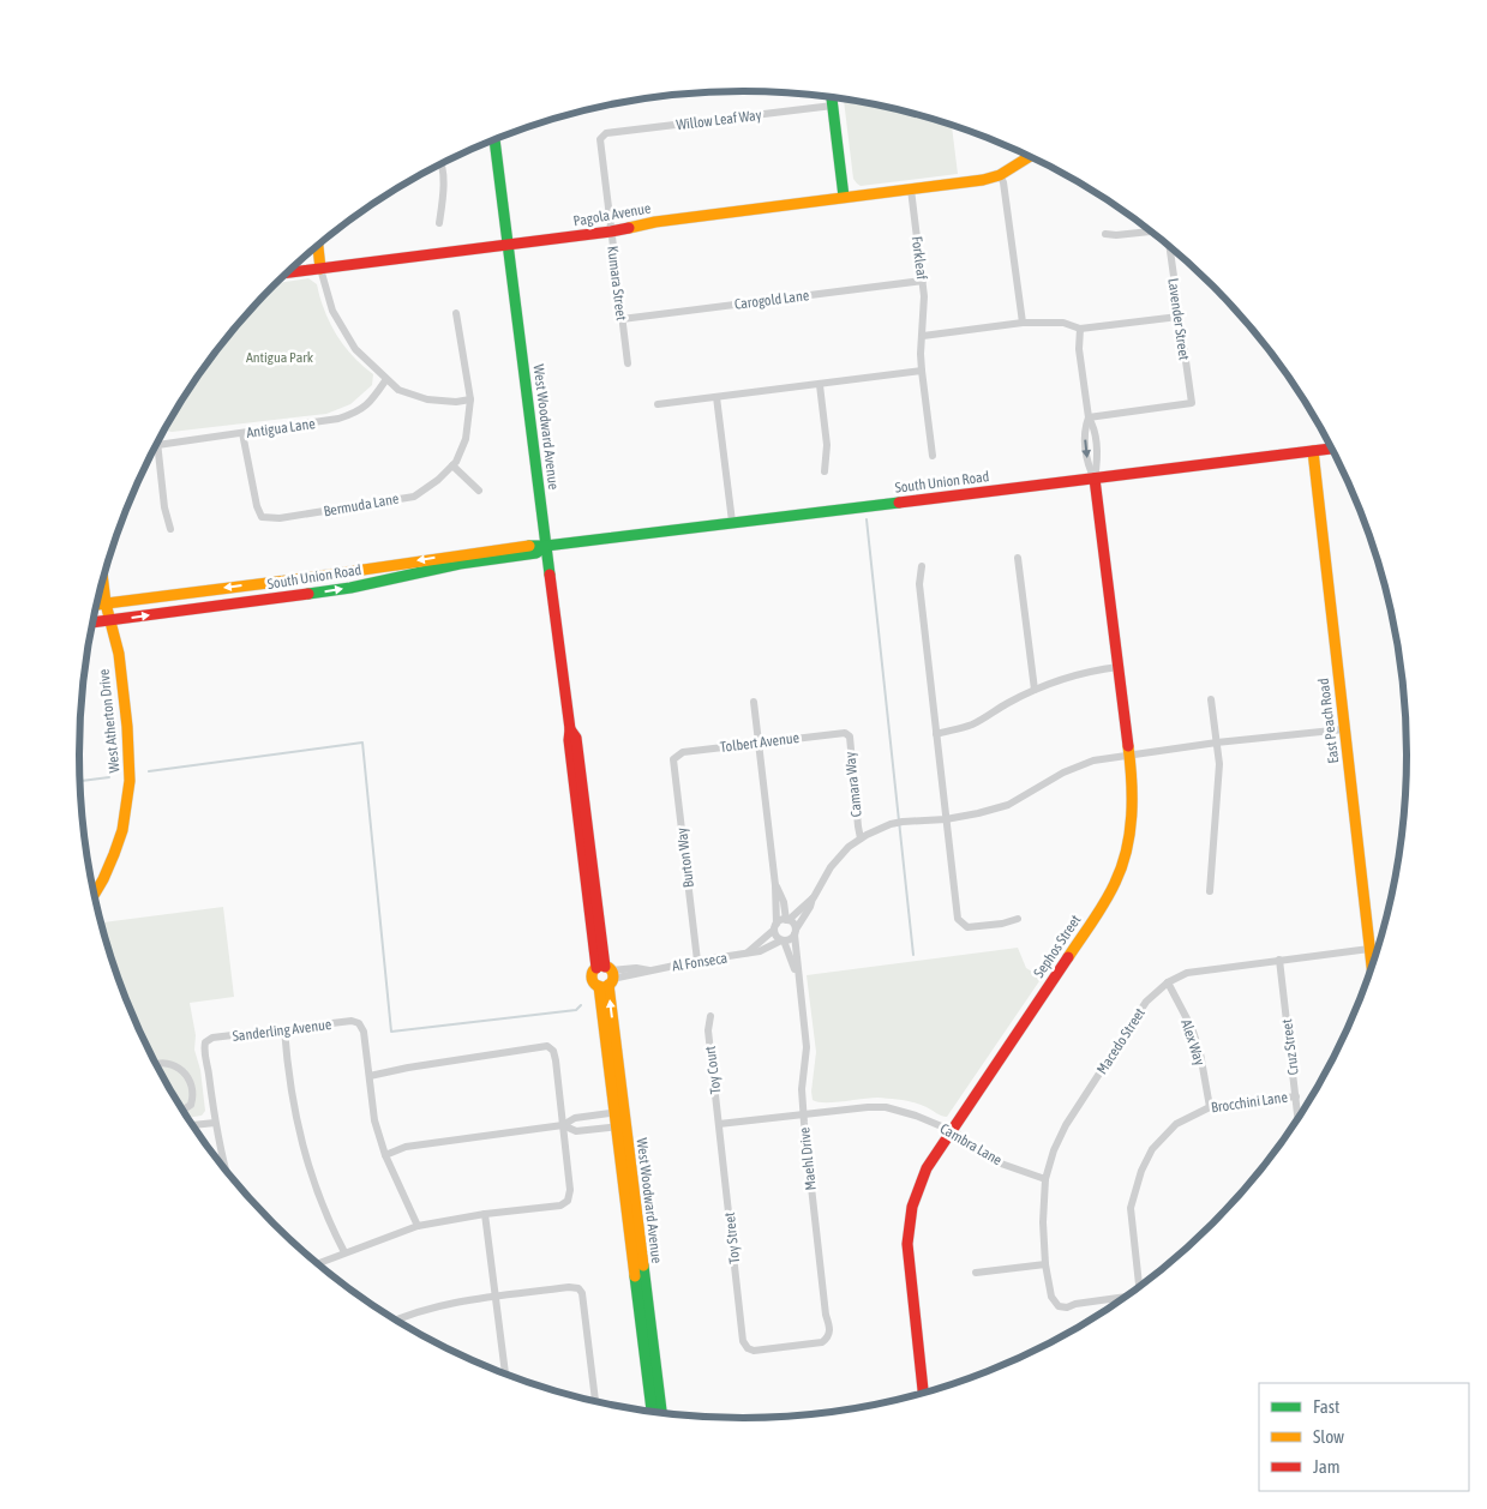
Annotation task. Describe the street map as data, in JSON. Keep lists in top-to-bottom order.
{
  "streets": {
    "street": [
      "Willow Leaf Way",
      "Pagola Avenue",
      "Forkleaf",
      "Kumara Street",
      "Carogold Lane",
      "Lavender Street",
      "West Woodward Avenue",
      "Antigua Lane",
      "South Union Road",
      "Bermuda Lane",
      "West Atherton Drive",
      "East Peach Road",
      "Tolbert Avenue",
      "Camara Way",
      "Burton Way",
      "Sephos Street",
      "Al Fonseca",
      "Sanderling Avenue",
      "Macedo Street",
      "Alex Way",
      "Cruz Street",
      "Toy Court",
      "Brocchini Lane",
      "Cambra Lane",
      "Maehl Drive",
      "Toy Street"
    ]
  },
  "crossings": [
    ["Willow Leaf Way", "Kumara Street"],
    ["Pagola Avenue", "Forkleaf"],
    ["Pagola Avenue", "Kumara Street"],
    ["Pagola Avenue", "West Woodward Avenue"],
    ["Forkleaf", "Carogold Lane"],
    ["Kumara Street", "Carogold Lane"],
    ["West Woodward Avenue", "South Union Road"],
    ["West Woodward Avenue", "Al Fonseca"],
    ["Antigua Lane", "Bermuda Lane"],
    ["South Union Road", "West Atherton Drive"],
    ["South Union Road", "East Peach Road"],
    ["South Union Road", "Sephos Street"],
    ["East Peach Road", "Macedo Street"],
    ["Tolbert Avenue", "Camara Way"],
    ["Tolbert Avenue", "Burton Way"],
    ["Burton Way", "Al Fonseca"],
    ["Sephos Street", "Cambra Lane"],
    ["Al Fonseca", "Maehl Drive"],
    ["Macedo Street", "Alex Way"],
    ["Macedo Street", "Cruz Street"],
    ["Macedo Street", "Cambra Lane"],
    ["Alex Way", "Brocchini Lane"],
    ["Cruz Street", "Brocchini Lane"],
    ["Toy Court", "Cambra Lane"],
    ["Toy Court", "Toy Street"],
    ["Cambra Lane", "Maehl Drive"],
    ["Cambra Lane", "Toy Street"],
    ["Maehl Drive", "Toy Street"]
  ],
  "parks": ["Antigua Park"],
  "legend": ["Fast", "Slow", "Jam"]
}
